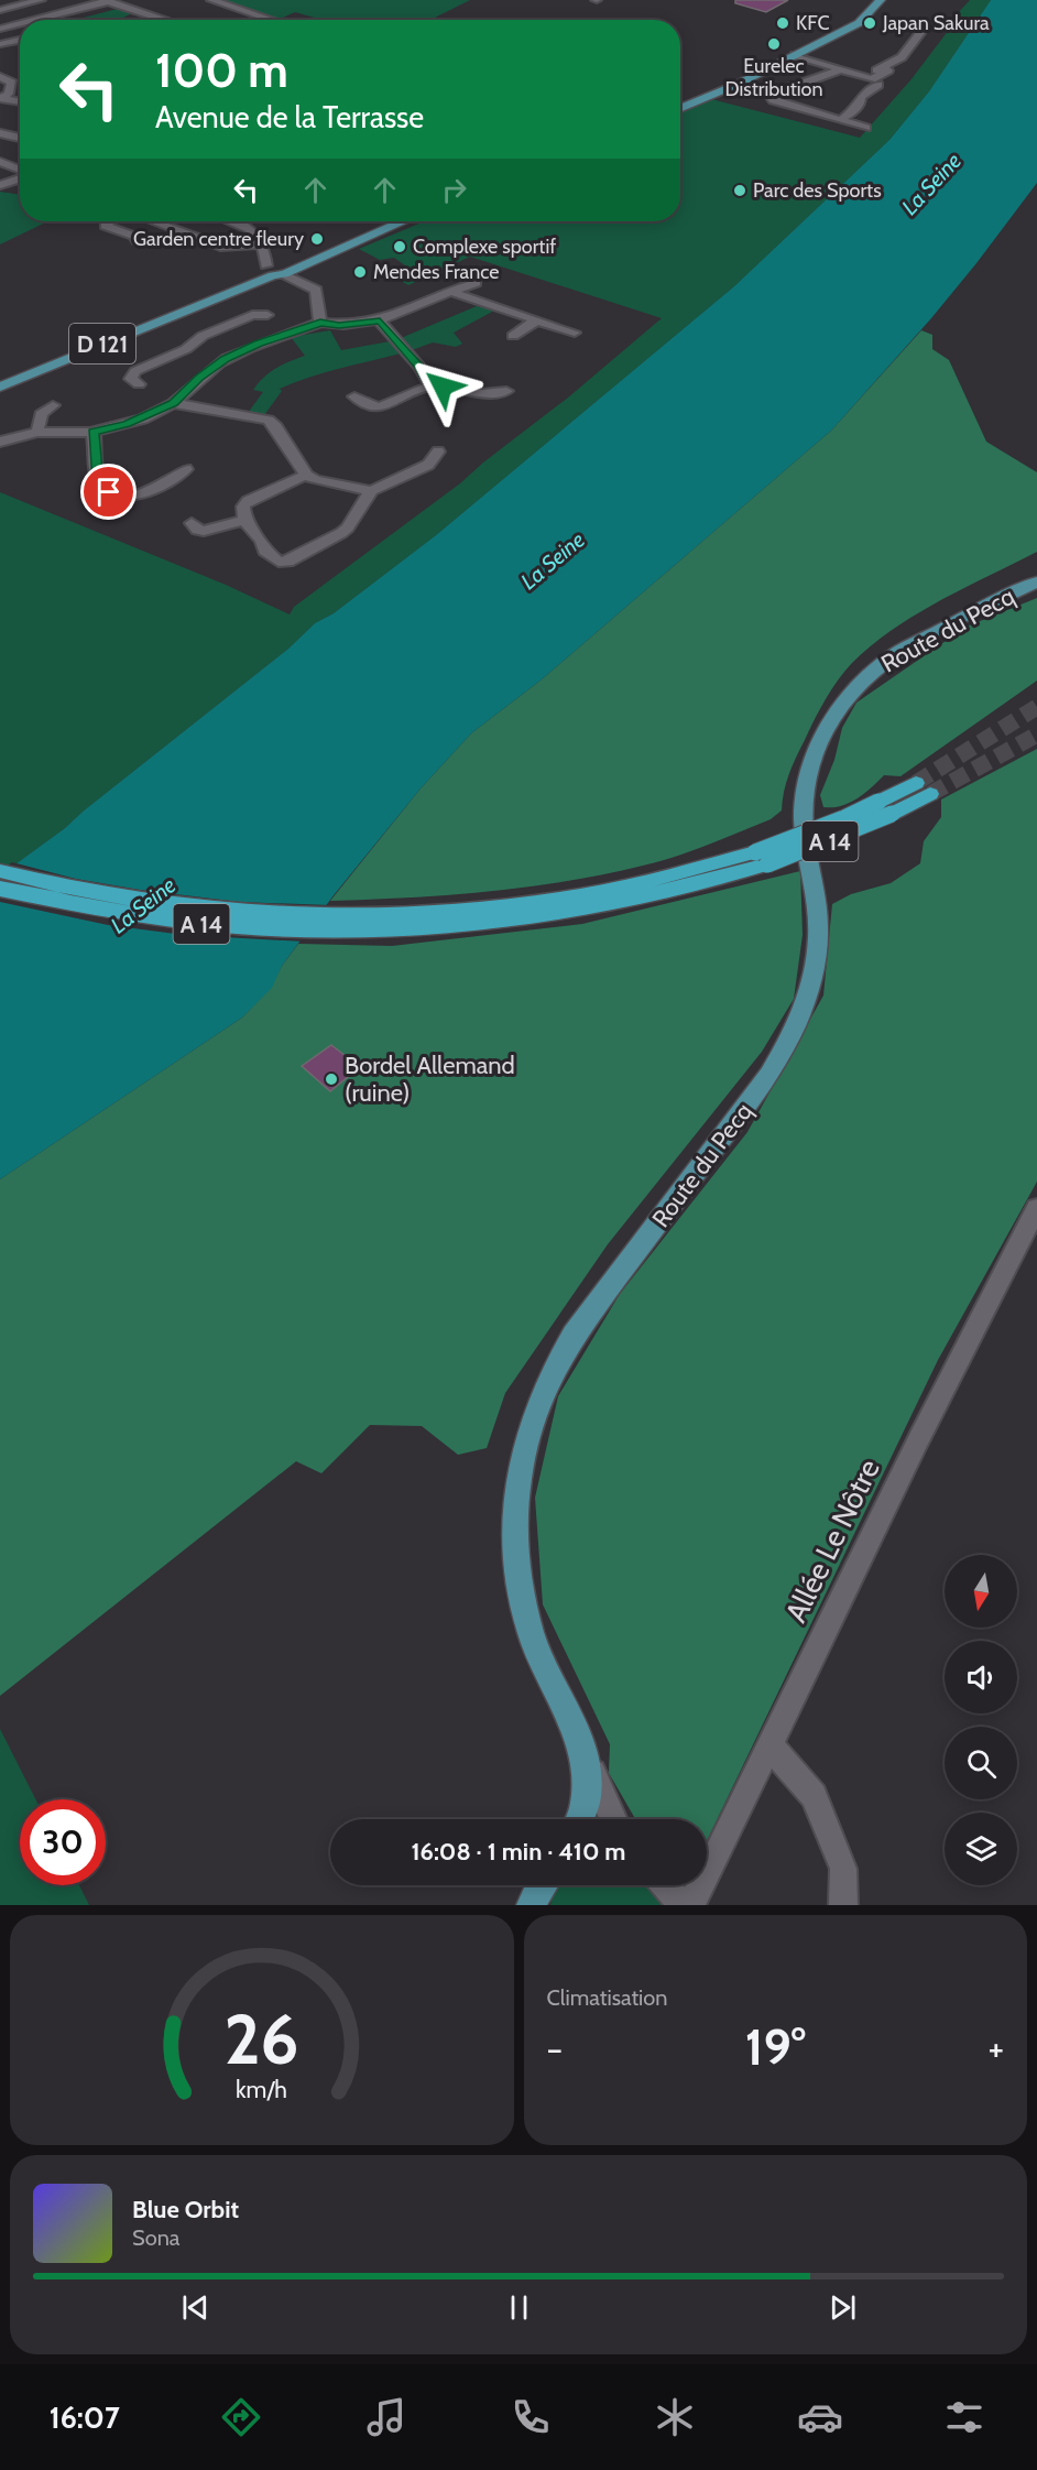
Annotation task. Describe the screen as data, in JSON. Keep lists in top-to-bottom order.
{
  "streets": {
    "highway": ["A 14"],
    "main road": ["D 121", "Route du Pecq"],
    "street": ["Allée Le Nôtre"]
  },
  "water": ["La Seine"],
  "places": [
    "KFC",
    "Japan Sakura",
    "Eurelec Distribution",
    "Parc des Sports",
    "Garden centre fleury",
    "Complexe sportif",
    "Mendes France",
    "Bordel Allemand (ruine)"
  ],
  "north": "bottom",
  "page": {
    "turn": ["100 m", "Avenue de la Terrasse"],
    "limit": "30",
    "trip": "16:08 · 1 min · 410 m",
    "tile": "Climatisation",
    "heat": ["−", "19°", "+"],
    "song": ["Blue Orbit", "Sona"],
    "tabs": "16:07",
    "gauge": ["26", "km/h"]
  }
}
